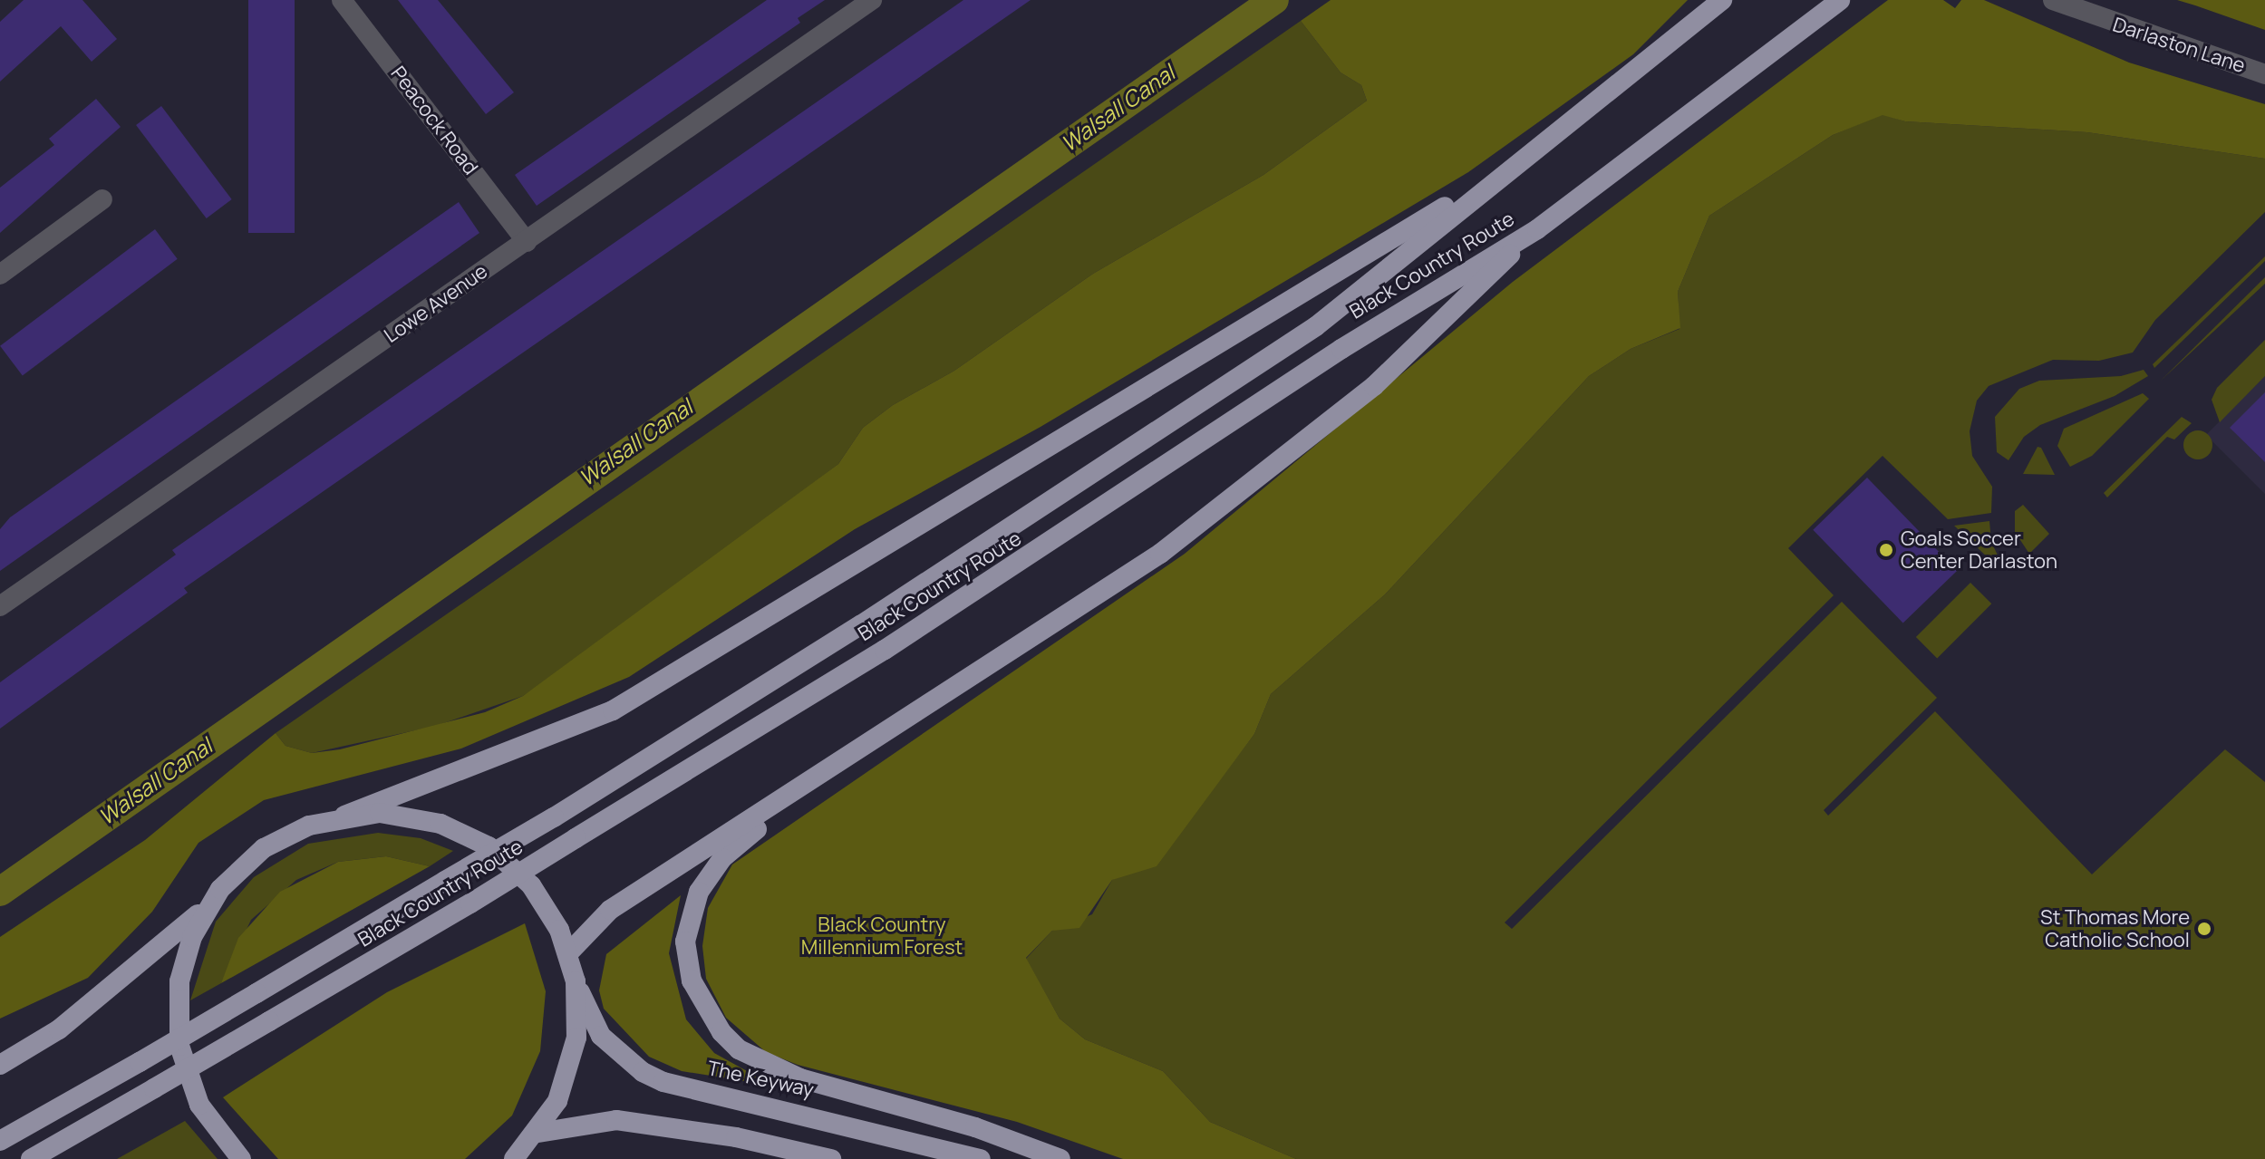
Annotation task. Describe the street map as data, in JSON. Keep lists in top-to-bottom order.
{
  "streets": {
    "highway": ["Black Country Route", "The Keyway"],
    "street": ["Darlaston Lane", "Peacock Road", "Lowe Avenue"]
  },
  "crossings": [
    ["Peacock Road", "Lowe Avenue"]
  ],
  "water": ["Walsall Canal"],
  "parks": ["Black Country Millennium Forest"],
  "places": ["Goals Soccer Center Darlaston", "St Thomas More Catholic School"]
}
